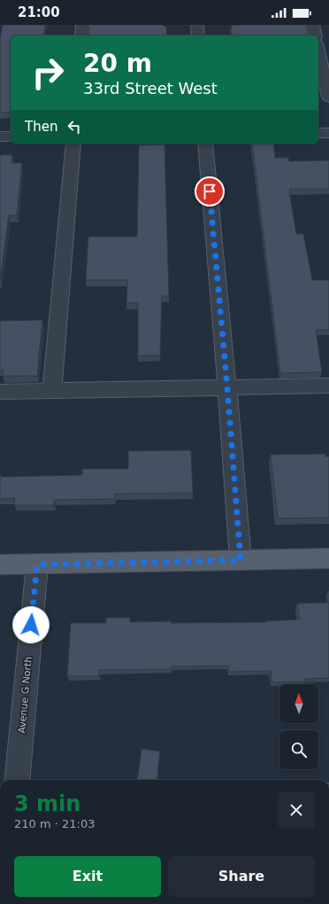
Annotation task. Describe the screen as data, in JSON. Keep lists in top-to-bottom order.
{
  "streets": {
    "street": ["Avenue G North"]
  },
  "north": "top",
  "page": {
    "status": "21:00",
    "turn": ["20 m", "33rd Street West"],
    "then": "Then",
    "heading": ["3 min", "210 m · 21:03"],
    "buttons": ["Exit", "Share"]
  }
}
